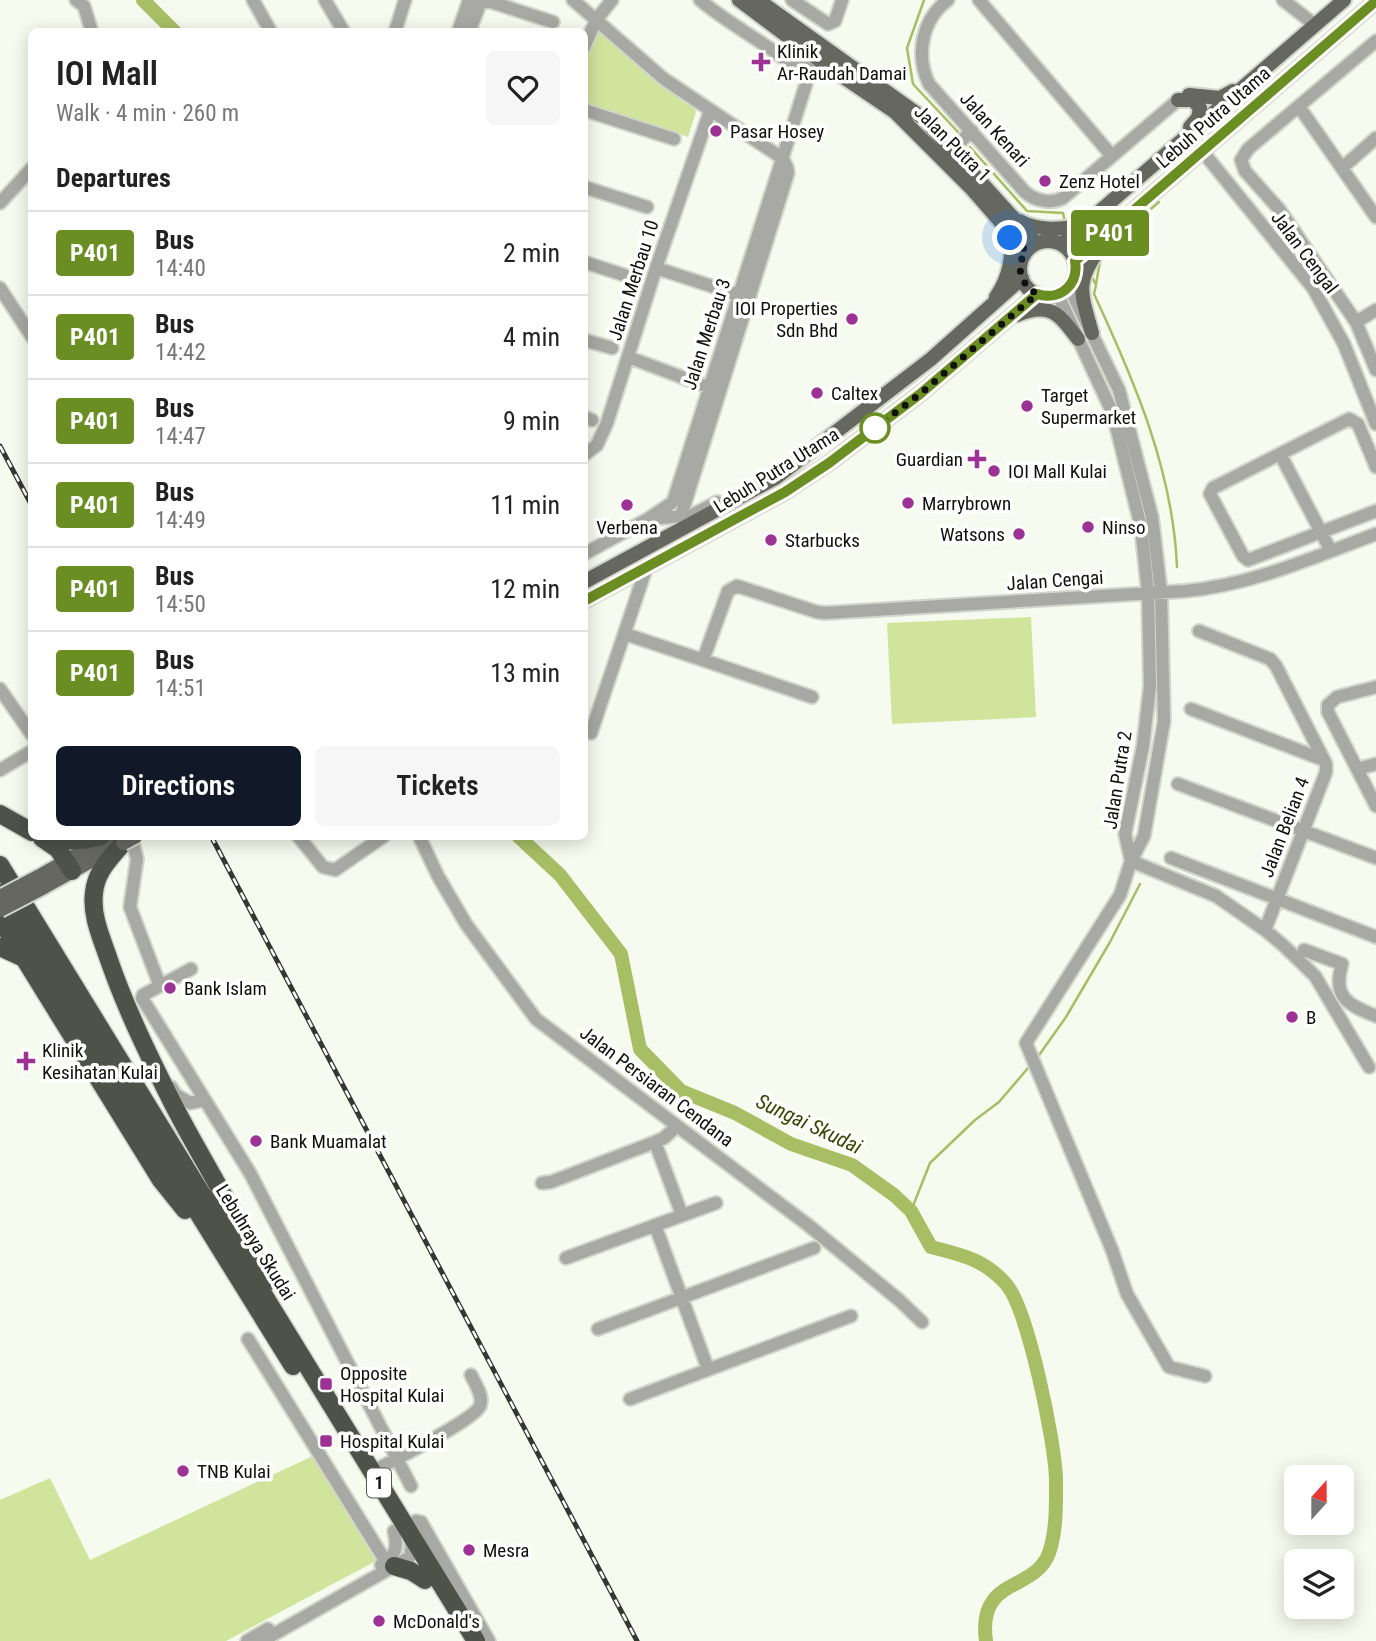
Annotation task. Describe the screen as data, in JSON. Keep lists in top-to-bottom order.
{
  "streets": {
    "highway": ["Lebuhraya Skudai", "1"],
    "main road": ["Lebuh Putra Utama", "Jalan Putra 1"],
    "street": [
      "Jalan Kenari",
      "Jalan Cengal",
      "Jalan Merbau 10",
      "Jalan Merbau 3",
      "Jalan Cengai",
      "Jalan Putra 2",
      "Jalan Belian 4",
      "Jalan Persiaran Cendana"
    ]
  },
  "crossings": [
    ["Lebuh Putra Utama", "Jalan Putra 1"],
    ["Lebuh Putra Utama", "Jalan Cengal"],
    ["Lebuh Putra Utama", "Jalan Putra 2"],
    ["Jalan Putra 1", "Jalan Putra 2"],
    ["Jalan Cengai", "Jalan Putra 2"],
    ["Lebuhraya Skudai", "1"]
  ],
  "water": ["Sungai Skudai"],
  "places": {
    "health": ["Klinik Ar-Raudah Damai", "Guardian", "Klinik Kesihatan Kulai"],
    "other": [
      "Pasar Hosey",
      "Zenz Hotel",
      "IOI Properties Sdn Bhd",
      "Caltex",
      "Target Supermarket",
      "IOI Mall Kulai",
      "Marrybrown",
      "Verbena",
      "Ninso",
      "Watsons",
      "Starbucks",
      "Bank Islam",
      "B",
      "Bank Muamalat",
      "TNB Kulai",
      "Mesra",
      "McDonald's"
    ],
    "transit": ["Opposite Hospital Kulai", "Hospital Kulai"]
  },
  "lines": ["bus line P401"],
  "north": "top",
  "page": {
    "on_map": "P401",
    "heading": [
      ["IOI Mall", "Walk · 4 min · 260 m"],
      "Departures"
    ],
    "list": [
      {
        "mark": "P401",
        "name": "Bus",
        "note": "14:40",
        "value": "2 min"
      },
      {
        "mark": "P401",
        "name": "Bus",
        "note": "14:42",
        "value": "4 min"
      },
      {
        "mark": "P401",
        "name": "Bus",
        "note": "14:47",
        "value": "9 min"
      },
      {
        "mark": "P401",
        "name": "Bus",
        "note": "14:49",
        "value": "11 min"
      },
      {
        "mark": "P401",
        "name": "Bus",
        "note": "14:50",
        "value": "12 min"
      },
      {
        "mark": "P401",
        "name": "Bus",
        "note": "14:51",
        "value": "13 min"
      }
    ],
    "buttons": ["Directions", "Tickets"]
  }
}
